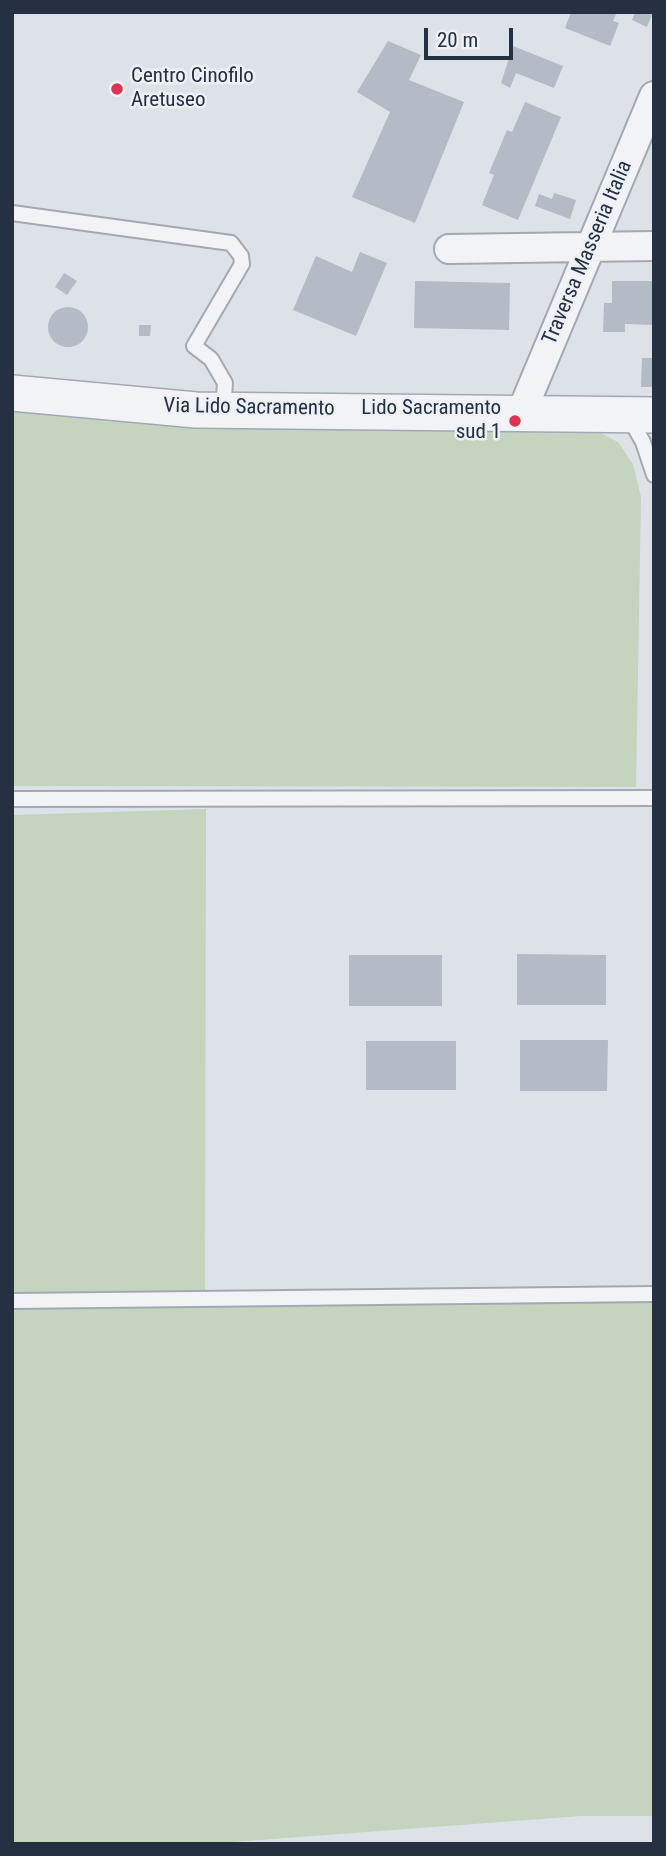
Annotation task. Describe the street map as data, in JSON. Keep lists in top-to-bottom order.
{
  "streets": {
    "street": ["Traversa Masseria Italia", "Via Lido Sacramento"]
  },
  "crossings": [
    ["Traversa Masseria Italia", "Via Lido Sacramento"]
  ],
  "places": ["Centro Cinofilo Aretuseo", "Lido Sacramento sud 1"],
  "scale_bar": "20 m"
}
